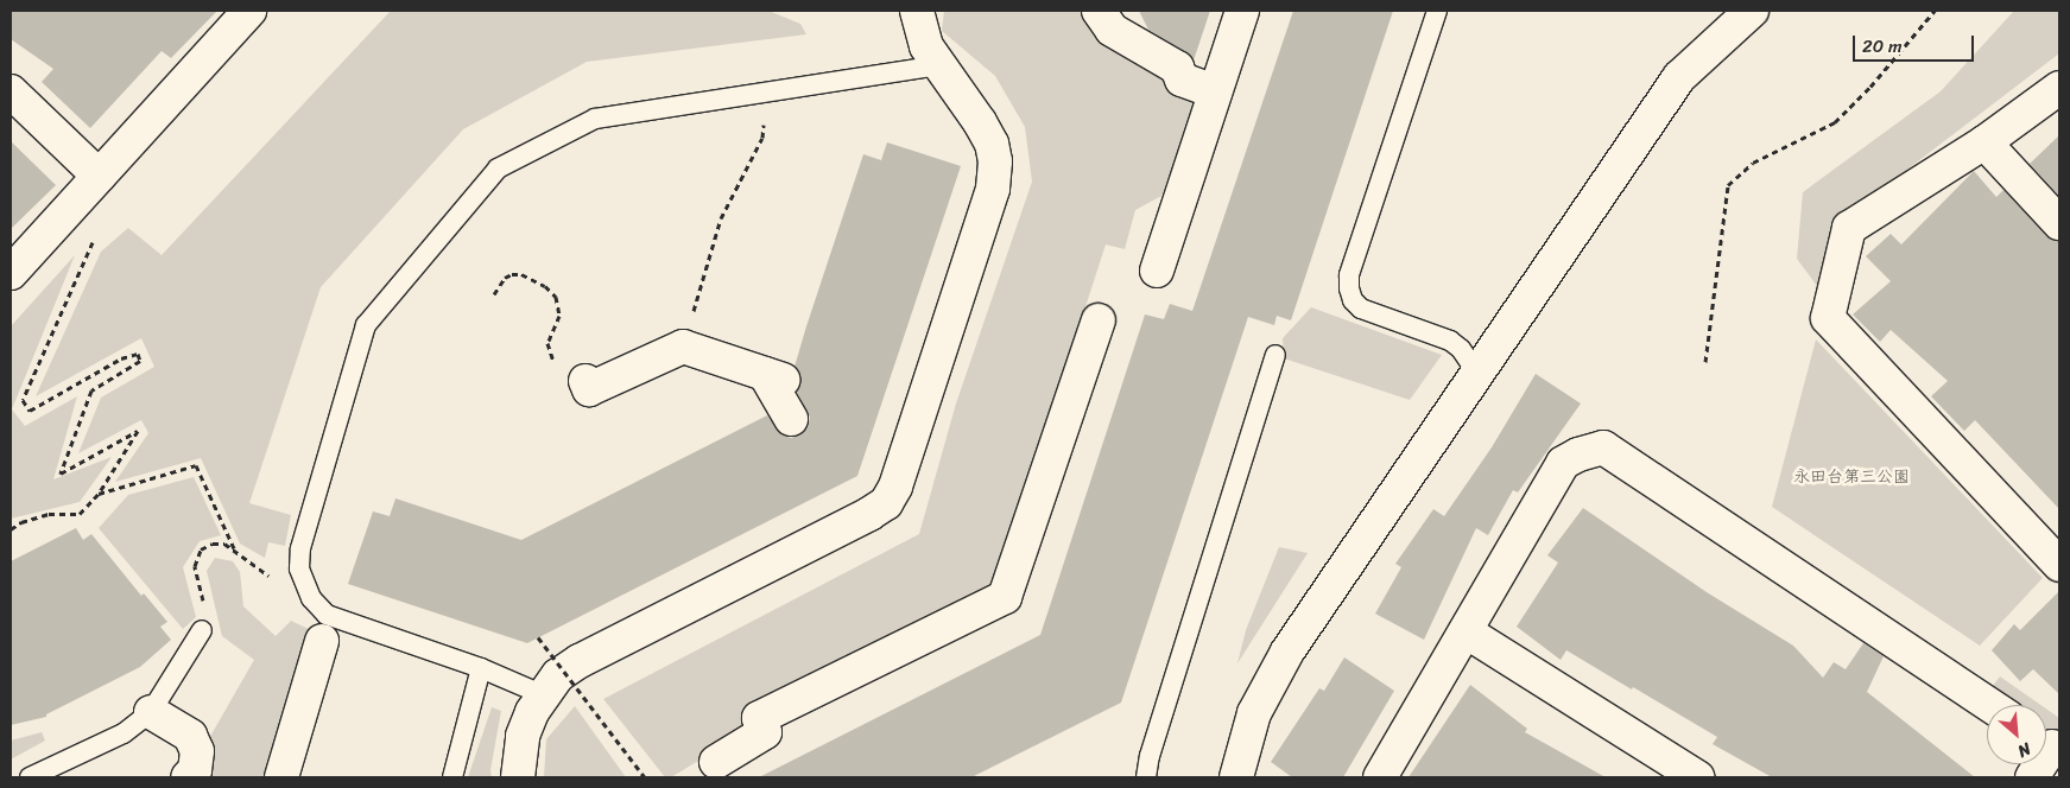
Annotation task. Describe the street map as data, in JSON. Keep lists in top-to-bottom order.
{
  "parks": ["永田台第三公園"],
  "scale_bar": "20 m",
  "north": "bottom right"
}
